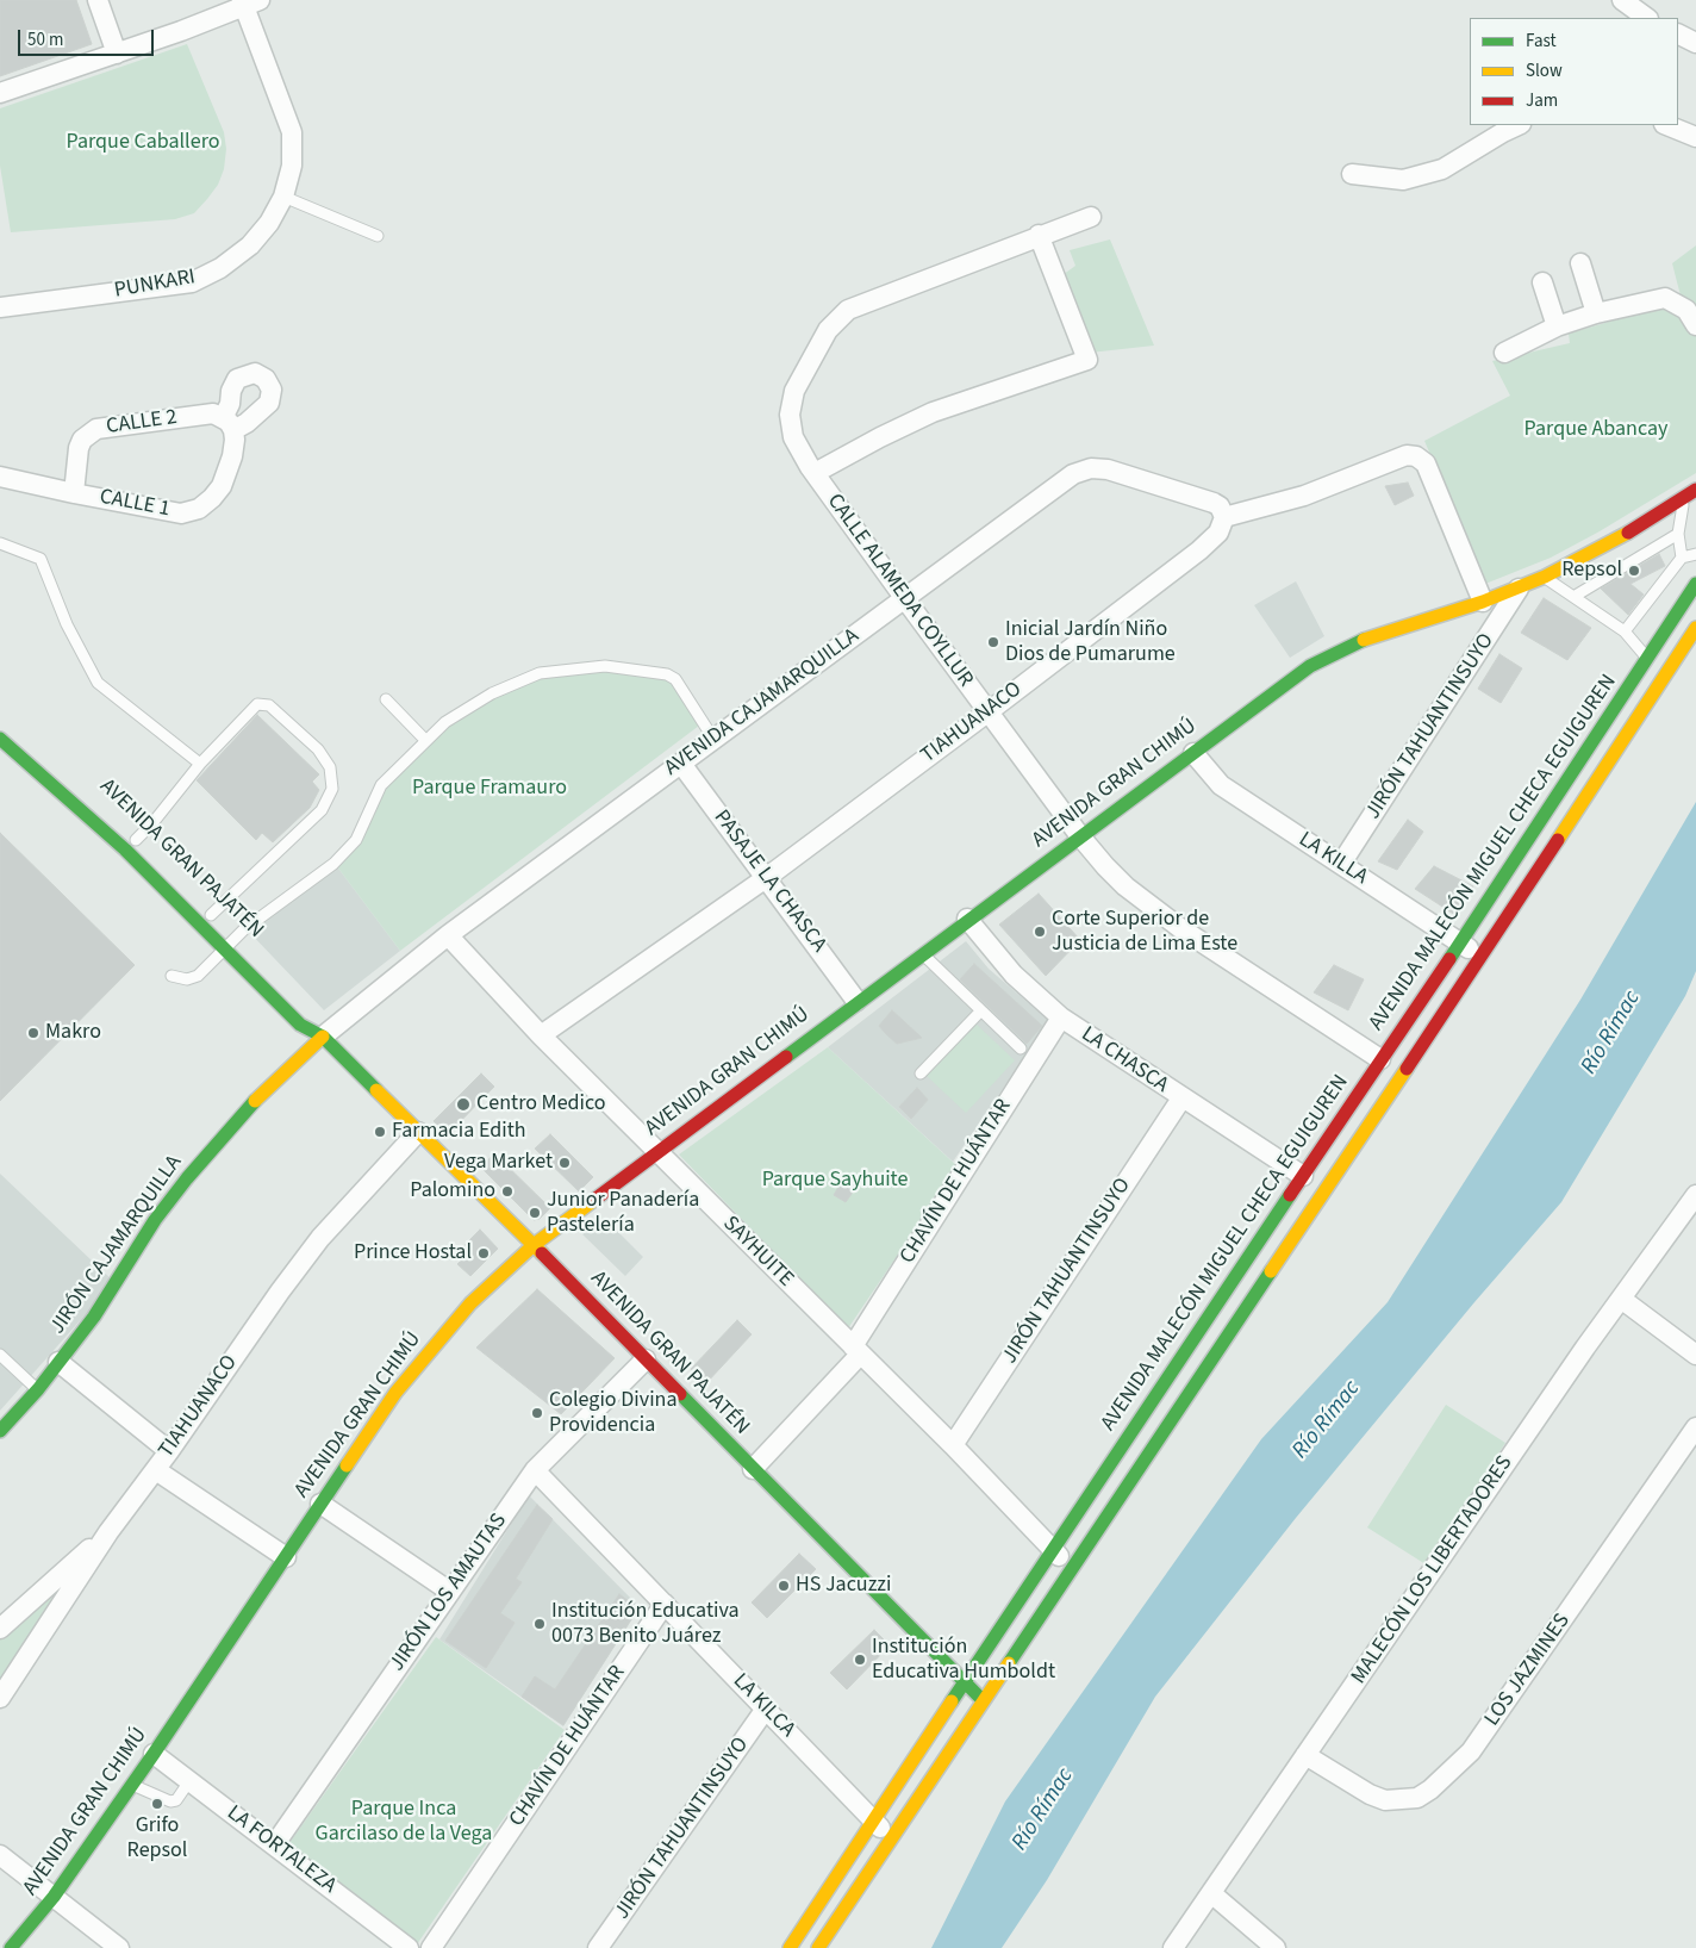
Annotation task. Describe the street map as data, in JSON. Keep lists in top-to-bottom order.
{
  "streets": {
    "main road": [
      "AVENIDA GRAN CHIMÚ",
      "AVENIDA MALECÓN MIGUEL CHECA EGUIGUREN",
      "AVENIDA GRAN PAJATÉN",
      "JIRÓN CAJAMARQUILLA"
    ],
    "street": [
      "PUNKARI",
      "CALLE 2",
      "CALLE 1",
      "CALLE ALAMEDA COYLLUR",
      "AVENIDA CAJAMARQUILLA",
      "TIAHUANACO",
      "JIRÓN TAHUANTINSUYO",
      "LA KILLA",
      "PASAJE LA CHASCA",
      "LA CHASCA",
      "CHAVÍN DE HUÁNTAR",
      "SAYHUITE",
      "MALECÓN LOS LIBERTADORES",
      "JIRÓN LOS AMAUTAS",
      "LOS JAZMINES",
      "LA KILCA",
      "LA FORTALEZA"
    ]
  },
  "crossings": [
    ["CALLE 2", "CALLE 1"],
    ["CALLE ALAMEDA COYLLUR", "AVENIDA CAJAMARQUILLA"],
    ["CALLE ALAMEDA COYLLUR", "TIAHUANACO"],
    ["CALLE ALAMEDA COYLLUR", "AVENIDA GRAN CHIMÚ"],
    ["CALLE ALAMEDA COYLLUR", "AVENIDA MALECÓN MIGUEL CHECA EGUIGUREN"],
    ["AVENIDA CAJAMARQUILLA", "TIAHUANACO"],
    ["AVENIDA CAJAMARQUILLA", "AVENIDA GRAN PAJATÉN"],
    ["AVENIDA CAJAMARQUILLA", "PASAJE LA CHASCA"],
    ["AVENIDA CAJAMARQUILLA", "JIRÓN CAJAMARQUILLA"],
    ["AVENIDA CAJAMARQUILLA", "SAYHUITE"],
    ["TIAHUANACO", "AVENIDA GRAN PAJATÉN"],
    ["TIAHUANACO", "PASAJE LA CHASCA"],
    ["TIAHUANACO", "SAYHUITE"],
    ["JIRÓN TAHUANTINSUYO", "AVENIDA GRAN CHIMÚ"],
    ["JIRÓN TAHUANTINSUYO", "LA KILLA"],
    ["JIRÓN TAHUANTINSUYO", "LA CHASCA"],
    ["JIRÓN TAHUANTINSUYO", "SAYHUITE"],
    ["JIRÓN TAHUANTINSUYO", "LA KILCA"],
    ["AVENIDA GRAN CHIMÚ", "AVENIDA GRAN PAJATÉN"],
    ["AVENIDA GRAN CHIMÚ", "LA KILLA"],
    ["AVENIDA GRAN CHIMÚ", "PASAJE LA CHASCA"],
    ["AVENIDA GRAN CHIMÚ", "LA CHASCA"],
    ["AVENIDA GRAN CHIMÚ", "SAYHUITE"],
    ["AVENIDA GRAN CHIMÚ", "LA FORTALEZA"],
    ["AVENIDA MALECÓN MIGUEL CHECA EGUIGUREN", "AVENIDA GRAN PAJATÉN"],
    ["AVENIDA MALECÓN MIGUEL CHECA EGUIGUREN", "LA KILLA"],
    ["AVENIDA MALECÓN MIGUEL CHECA EGUIGUREN", "LA CHASCA"],
    ["AVENIDA MALECÓN MIGUEL CHECA EGUIGUREN", "SAYHUITE"],
    ["AVENIDA MALECÓN MIGUEL CHECA EGUIGUREN", "LA KILCA"],
    ["AVENIDA GRAN PAJATÉN", "CHAVÍN DE HUÁNTAR"],
    ["AVENIDA GRAN PAJATÉN", "JIRÓN CAJAMARQUILLA"],
    ["AVENIDA GRAN PAJATÉN", "JIRÓN LOS AMAUTAS"],
    ["LA CHASCA", "CHAVÍN DE HUÁNTAR"],
    ["CHAVÍN DE HUÁNTAR", "SAYHUITE"],
    ["CHAVÍN DE HUÁNTAR", "LA KILCA"],
    ["MALECÓN LOS LIBERTADORES", "LOS JAZMINES"],
    ["JIRÓN LOS AMAUTAS", "LA KILCA"],
    ["JIRÓN LOS AMAUTAS", "LA FORTALEZA"]
  ],
  "water": ["Río Rímac"],
  "parks": [
    "Parque Caballero",
    "Parque Abancay",
    "Parque Framauro",
    "Parque Sayhuite",
    "Parque Inca Garcilaso de la Vega"
  ],
  "places": [
    "Repsol",
    "Inicial Jardín Niño Dios de Pumarume",
    "Corte Superior de Justicia de Lima Este",
    "Makro",
    "Centro Medico",
    "Farmacia Edith",
    "Vega Market",
    "Palomino",
    "Junior Panadería Pastelería",
    "Prince Hostal",
    "Colegio Divina Providencia",
    "HS Jacuzzi",
    "Institución Educativa 0073 Benito Juárez",
    "Institución Educativa Humboldt",
    "Grifo Repsol"
  ],
  "legend": ["Fast", "Slow", "Jam"],
  "scale_bar": "50 m"
}
